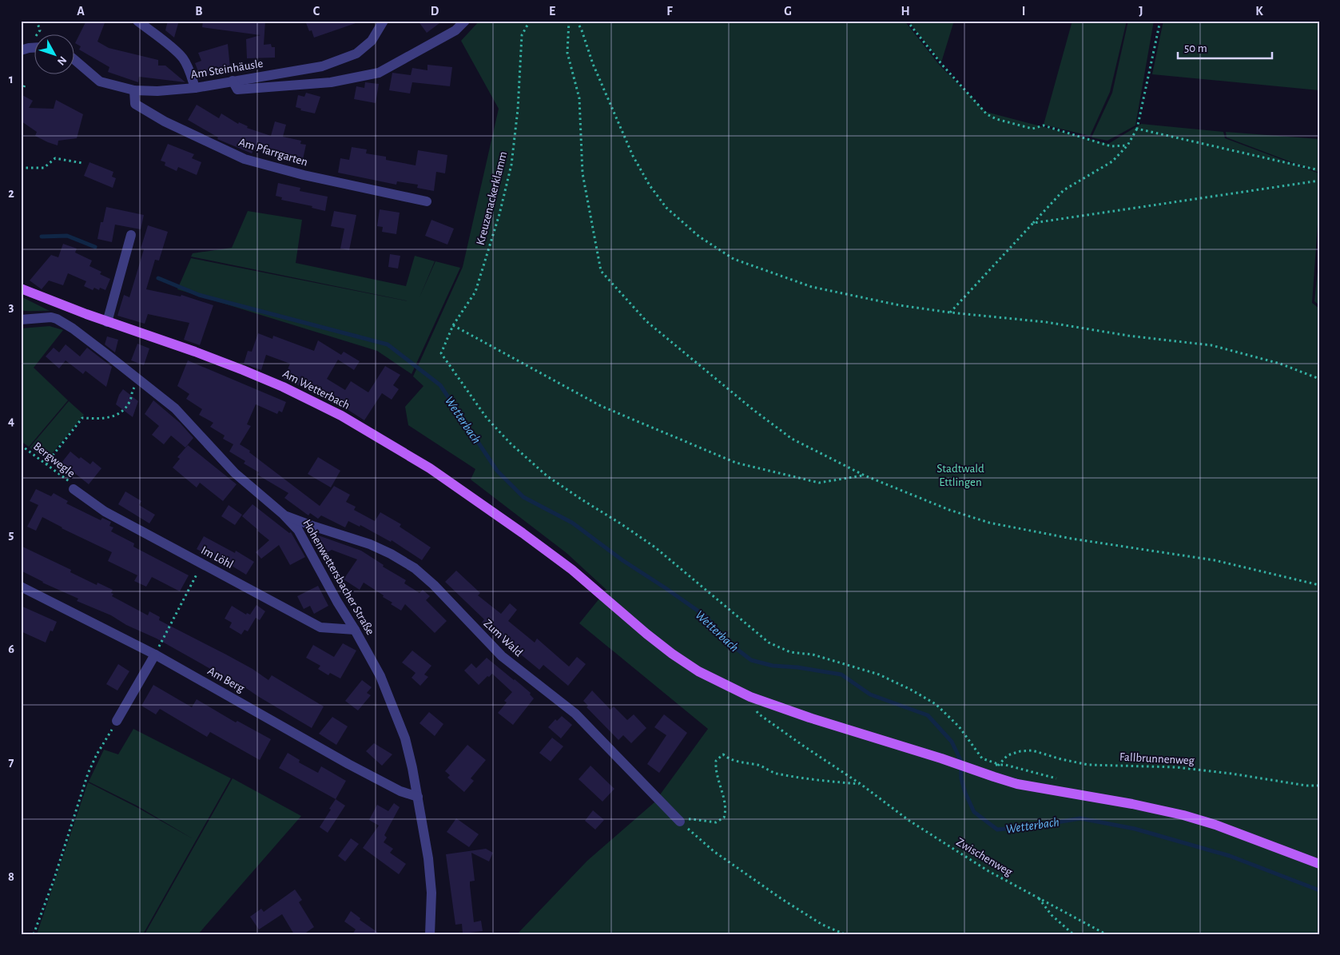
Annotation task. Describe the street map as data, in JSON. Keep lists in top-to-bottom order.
{
  "streets": {
    "main road": ["Am Wetterbach"],
    "street": [
      "Am Steinhäusle",
      "Am Pfarrgarten",
      "Im Löhl",
      "Hohenwettersbacher Straße",
      "Zum Wald",
      "Am Berg"
    ],
    "path": [
      "Kreuzenackerklamm",
      "Bergwegle",
      "Fallbrunnenweg",
      "Zwischenweg"
    ]
  },
  "crossings": [
    ["Am Steinhäusle", "Am Pfarrgarten"],
    ["Kreuzenackerklamm", "Fallbrunnenweg"],
    ["Am Wetterbach", "Zwischenweg"],
    ["Bergwegle", "Im Löhl"],
    ["Im Löhl", "Hohenwettersbacher Straße"],
    ["Hohenwettersbacher Straße", "Zum Wald"],
    ["Hohenwettersbacher Straße", "Am Berg"]
  ],
  "water": ["Wetterbach"],
  "parks": ["Stadtwald Ettlingen"],
  "scale_bar": "50 m",
  "north": "bottom right",
  "grid": {
    "columns": [
      "A",
      "B",
      "C",
      "D",
      "E",
      "F",
      "G",
      "H",
      "I",
      "J",
      "K"
    ],
    "rows": [
      "1",
      "2",
      "3",
      "4",
      "5",
      "6",
      "7",
      "8"
    ]
  }
}
